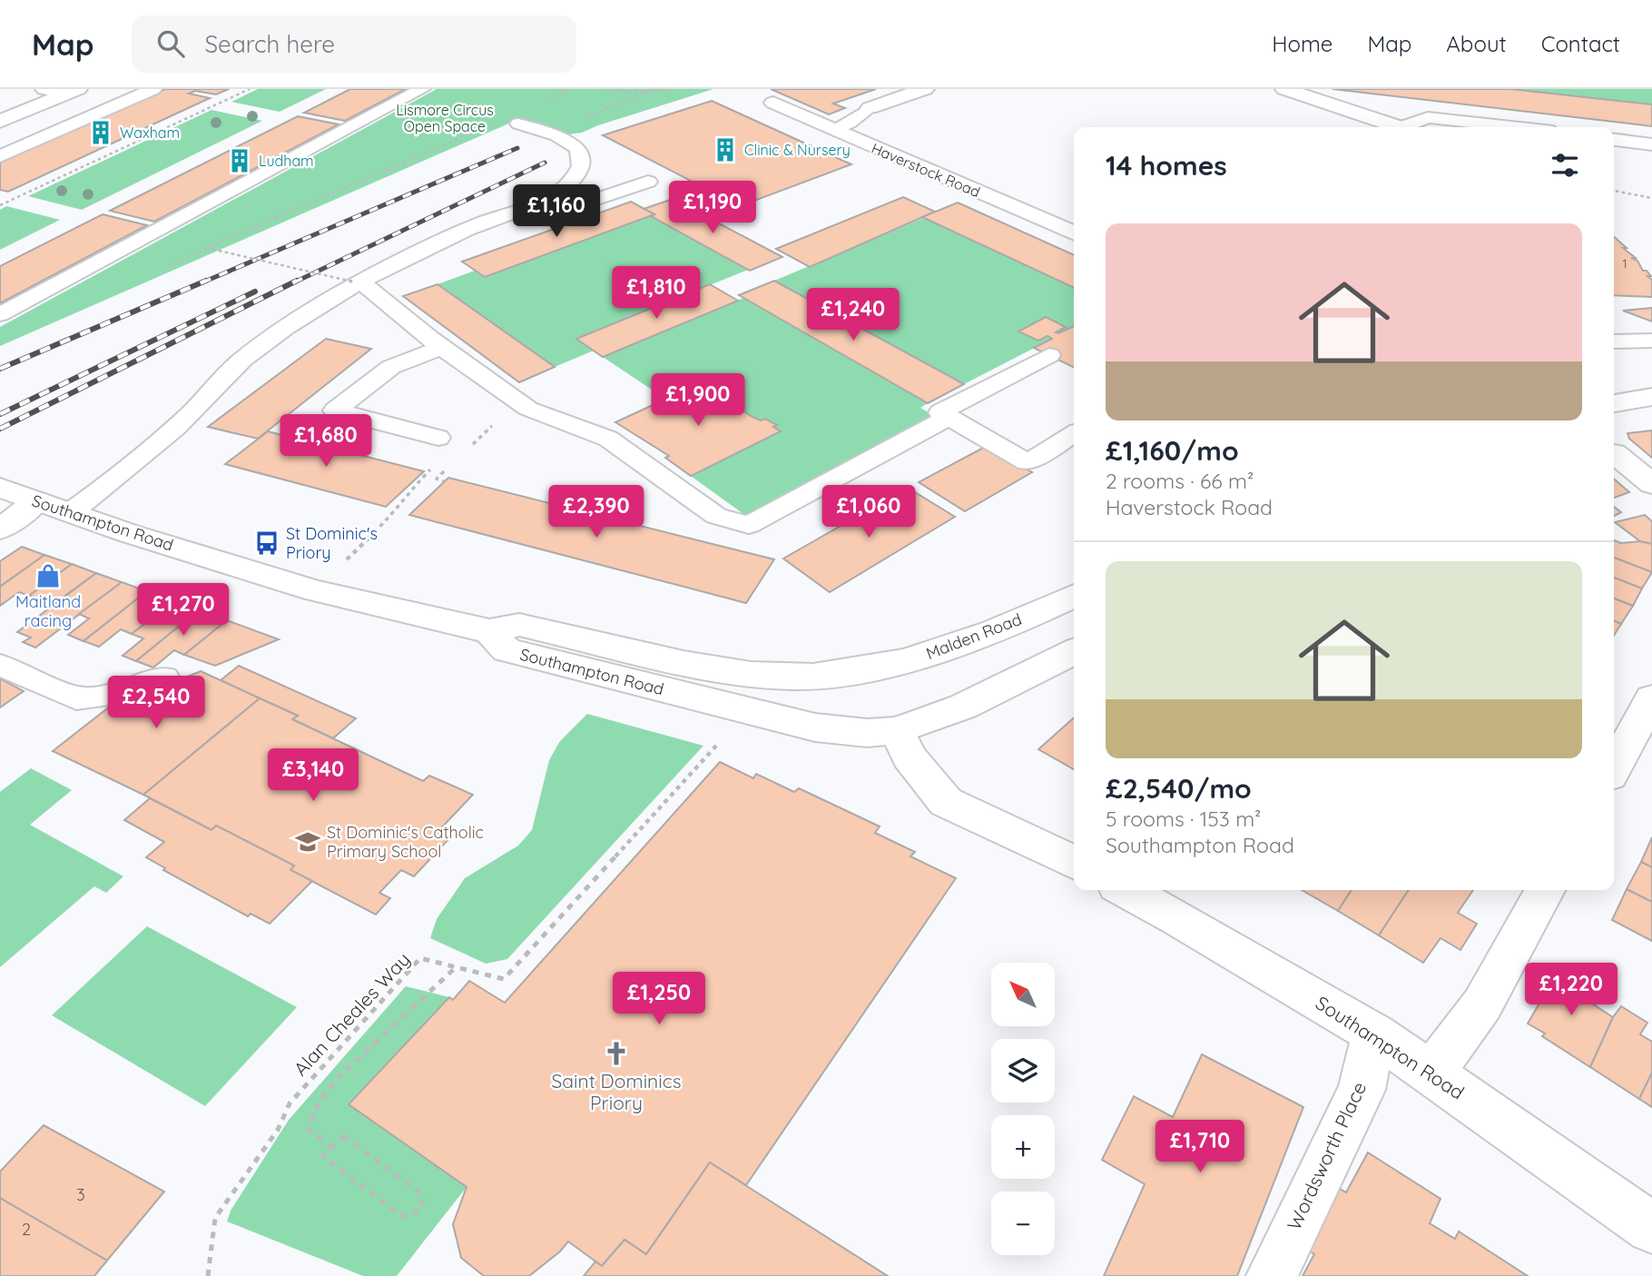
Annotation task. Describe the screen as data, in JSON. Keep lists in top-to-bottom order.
{
  "streets": {
    "street": [
      "Haverstock Road",
      "Southampton Road",
      "Malden Road",
      "Wordsworth Place"
    ],
    "path": ["Alan Cheales Way"]
  },
  "crossings": [
    ["Southampton Road", "Malden Road"],
    ["Southampton Road", "Alan Cheales Way"],
    ["Southampton Road", "Wordsworth Place"]
  ],
  "parks": ["Lismore Circus Open Space"],
  "places": {
    "building": ["Waxham", "Clinic & Nursery", "Ludham"],
    "bus stop": ["St Dominic's Priory"],
    "shop": ["Maitland racing"],
    "school or university": ["St Dominic's Catholic Primary School"],
    "church": ["Saint Dominics Priory"]
  },
  "house_numbers": ["1", "3", "2"],
  "north": "top left",
  "page": {
    "header": "Map",
    "search": "Search here",
    "nav": [
      "Home",
      "Map",
      "About",
      "Contact"
    ],
    "heading": "14 homes",
    "price": [
      "£1,190",
      "£1,160",
      "£1,810",
      "£1,240",
      "£1,900",
      "£1,680",
      "£2,390",
      "£1,060",
      "£1,270",
      "£2,540",
      "£3,140",
      "£1,220",
      "£1,250",
      "£1,710"
    ],
    "list": [
      {
        "name": "£1,160/mo",
        "note": "2 rooms · 66 m² · Haverstock Road"
      },
      {
        "name": "£2,540/mo",
        "note": "5 rooms · 153 m² · Southampton Road"
      }
    ],
    "map_buttons": ["+", "−"]
  }
}
